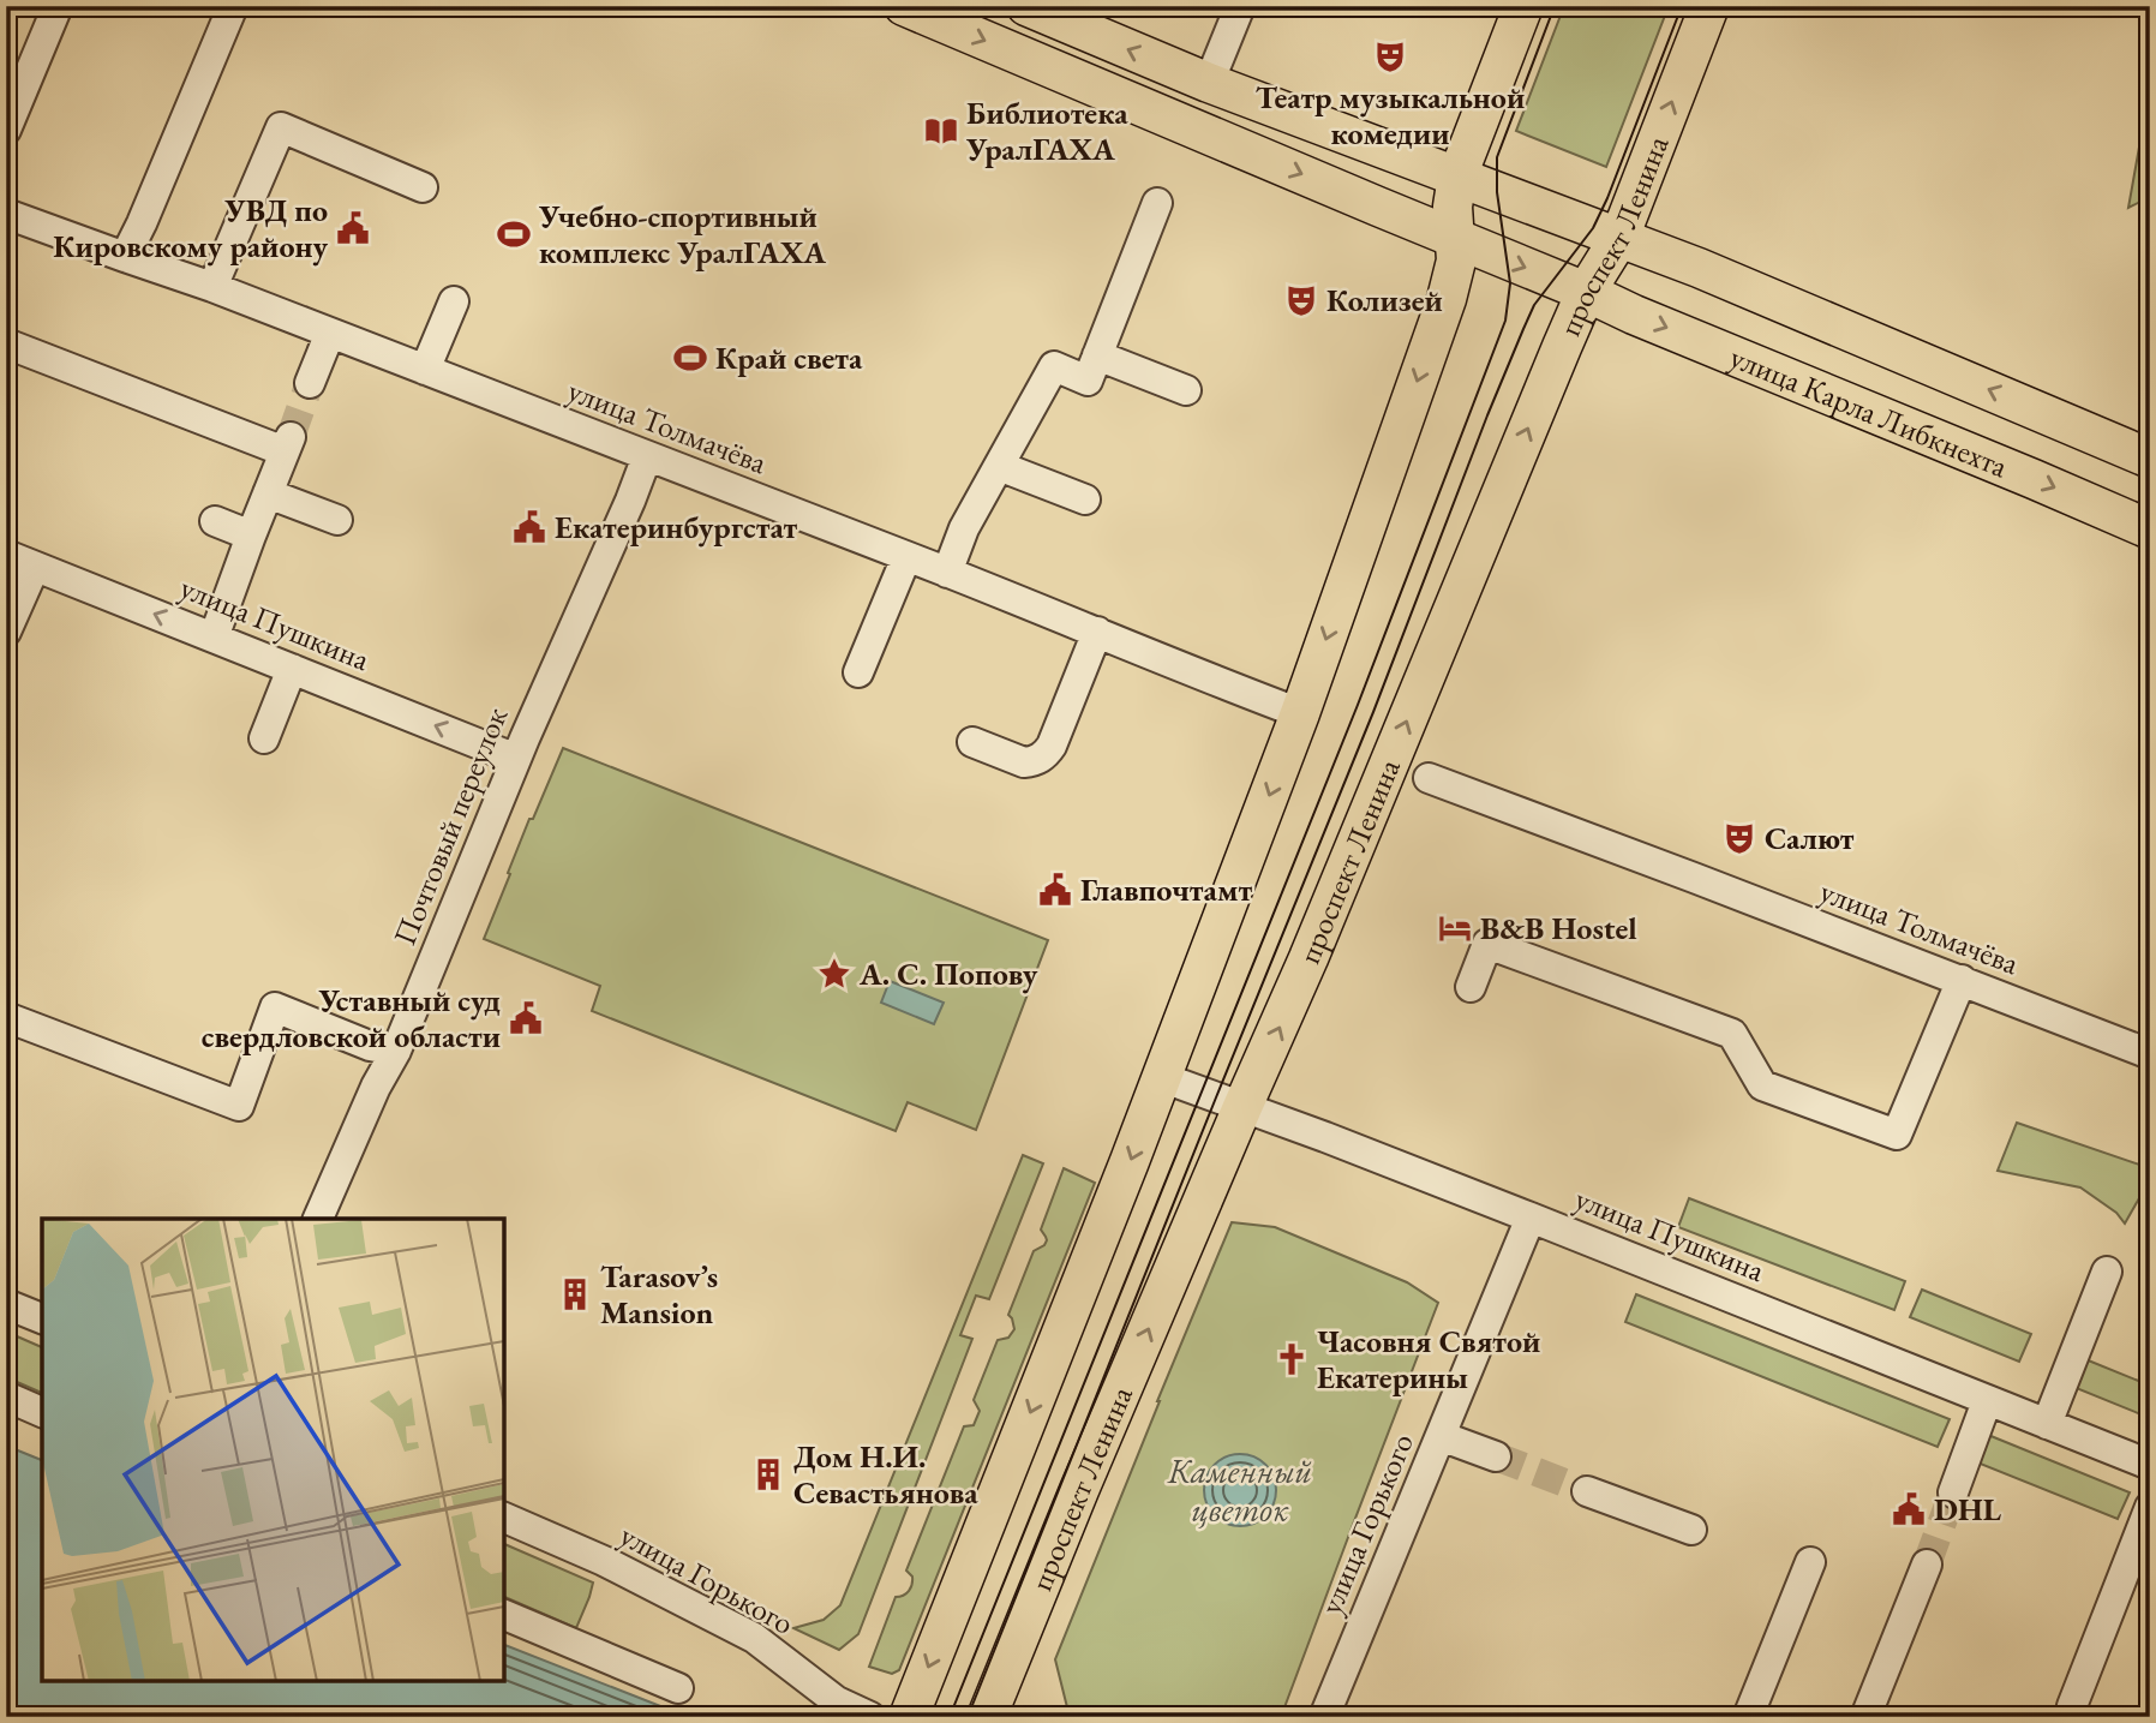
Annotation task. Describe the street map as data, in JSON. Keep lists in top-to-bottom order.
{
  "streets": {
    "main road": ["проспект Ленина", "улица Карла Либкнехта"],
    "street": [
      "улица Толмачёва",
      "улица Пушкина",
      "Почтовый переулок",
      "улица Горького"
    ]
  },
  "crossings": [
    ["проспект Ленина", "улица Карла Либкнехта"],
    ["проспект Ленина", "улица Пушкина"],
    ["улица Толмачёва", "Почтовый переулок"],
    ["улица Пушкина", "Почтовый переулок"],
    ["улица Пушкина", "улица Горького"]
  ],
  "water": ["Каменный цветок"],
  "places": {
    "theatre": ["Театр музыкальной комедии", "Колизей", "Салют"],
    "library": ["Библиотека УралГАХА"],
    "public building": [
      "УВД по Кировскому району",
      "Екатеринбургстат",
      "Главпочтамт",
      "Уставный суд свердловской области",
      "DHL"
    ],
    "sports": ["Учебно-спортивный комплекс УралГАХА", "Край света"],
    "hotel": ["B&B Hostel"],
    "place": ["А. С. Попову"],
    "building": ["Tarasov’s Mansion", "Дом Н.И. Севастьянова"],
    "church": ["Часовня Святой Екатерины"]
  }
}
